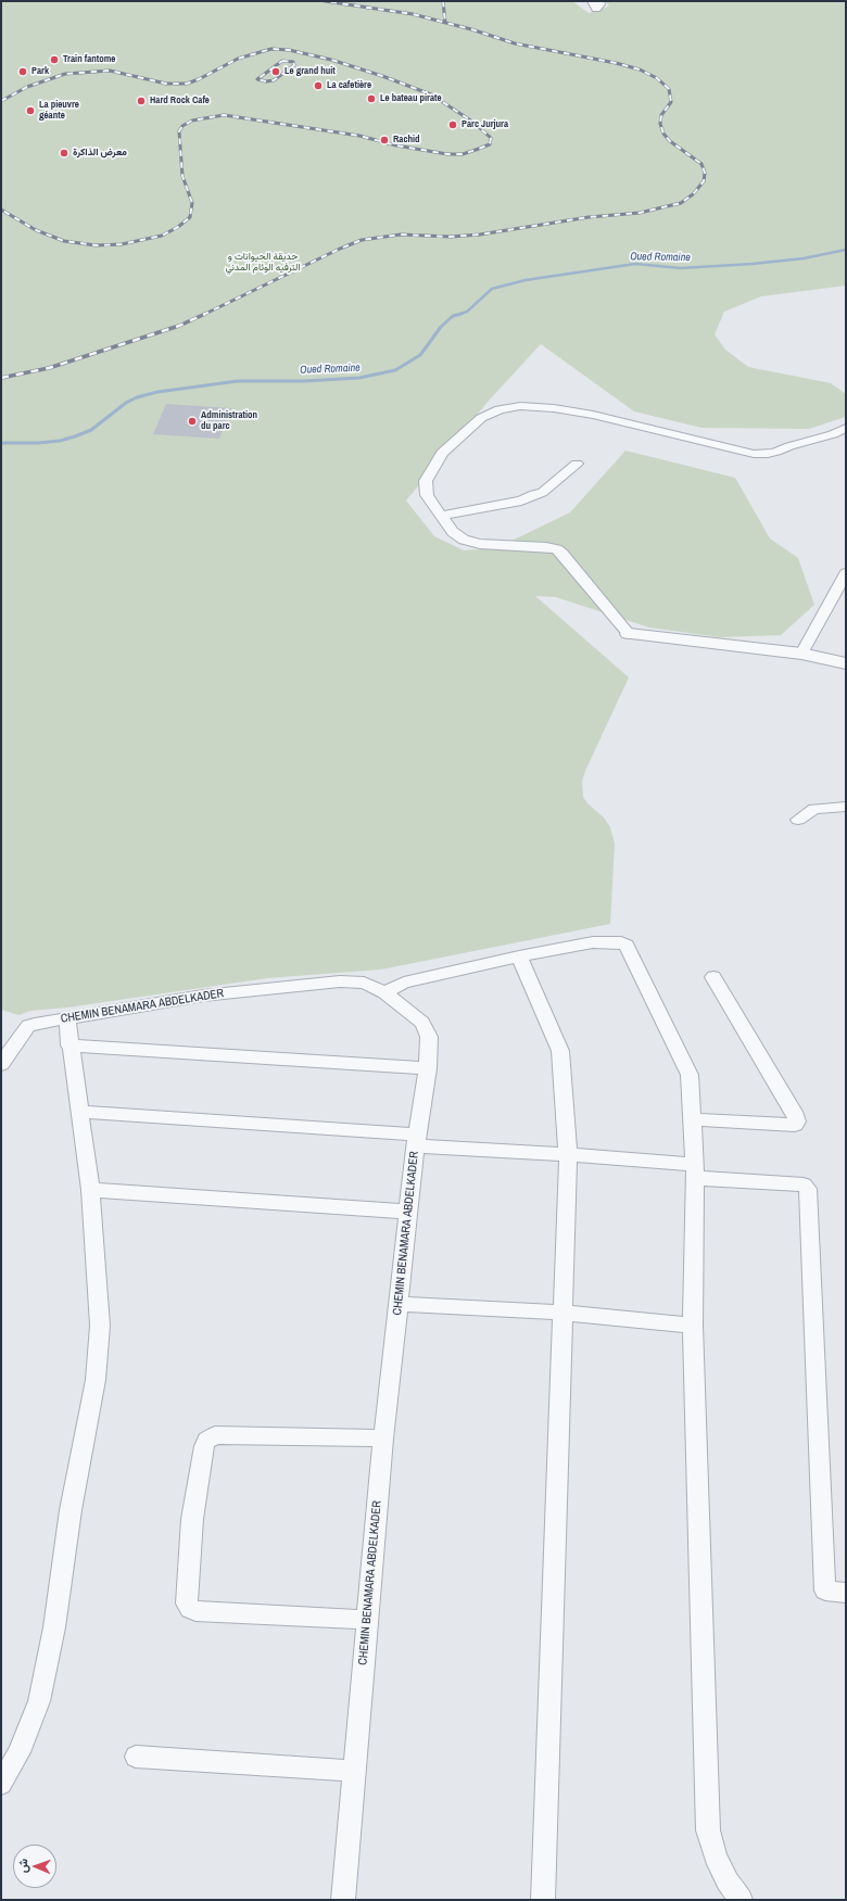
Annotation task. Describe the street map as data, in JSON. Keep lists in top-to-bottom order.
{
  "streets": {
    "street": ["CHEMIN BENAMARA ABDELKADER"]
  },
  "water": ["Oued Romaine"],
  "parks": ["حديقة الحيوانات و الترفيه الوئام المدني"],
  "places": [
    "Train fantome",
    "Park",
    "Le grand huit",
    "La cafetière",
    "Le bateau pirate",
    "Hard Rock Cafe",
    "La pieuvre géante",
    "Parc Jurjura",
    "Rachid",
    "معرض الذاكرة",
    "Administration du parc"
  ],
  "north": "left"
}
